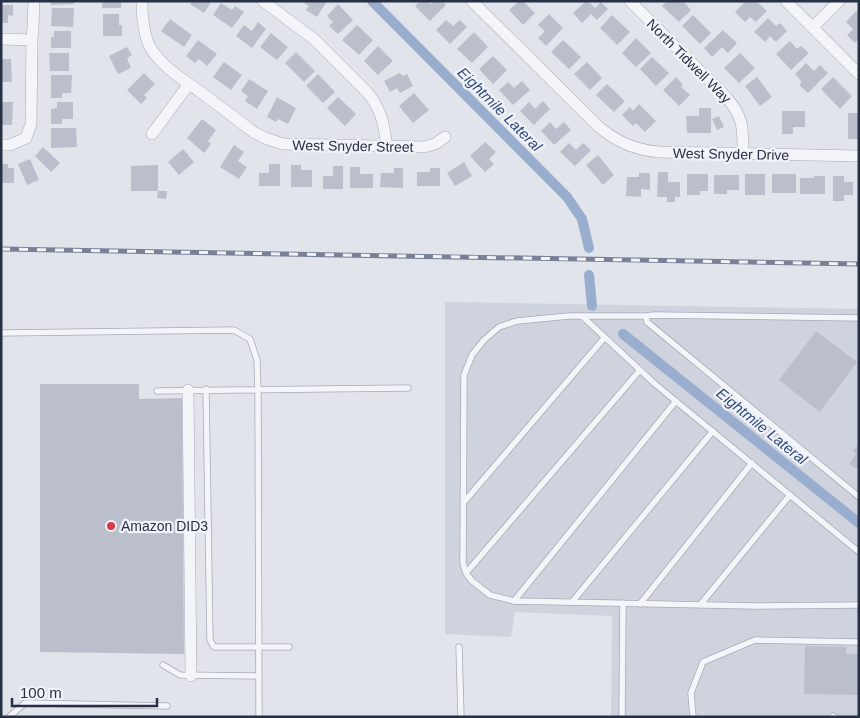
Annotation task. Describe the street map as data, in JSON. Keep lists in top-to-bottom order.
{
  "streets": {
    "street": ["North Tidwell Way", "West Snyder Street", "West Snyder Drive"]
  },
  "crossings": [
    ["North Tidwell Way", "West Snyder Drive"]
  ],
  "water": ["Eightmile Lateral"],
  "places": ["Amazon DID3"],
  "scale_bar": "100 m"
}
